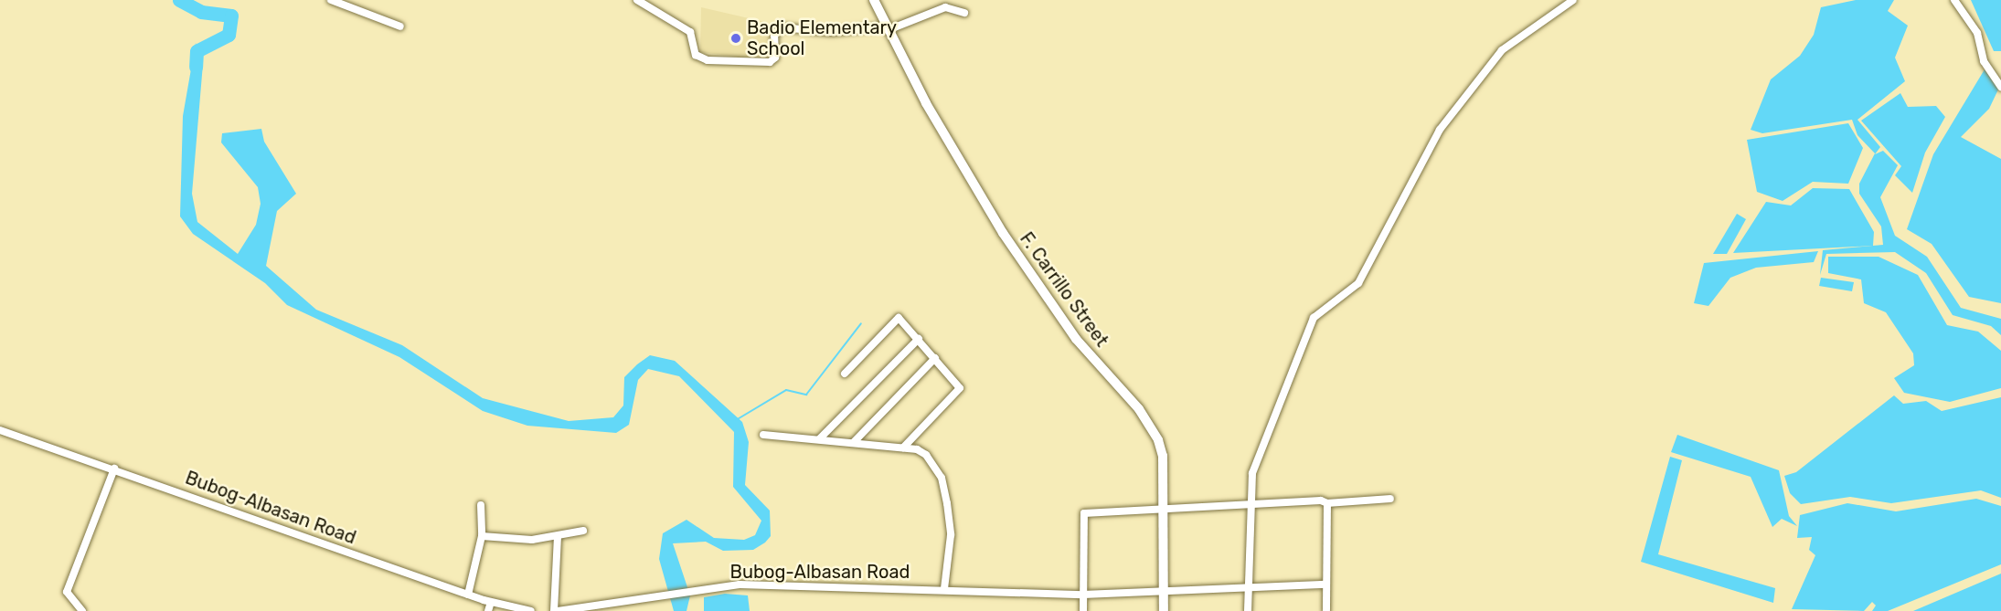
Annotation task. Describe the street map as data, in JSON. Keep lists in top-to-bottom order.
{
  "streets": {
    "street": ["F. Carrillo Street", "Bubog-Albasan Road"]
  },
  "crossings": [
    ["F. Carrillo Street", "Bubog-Albasan Road"]
  ],
  "places": ["Badio Elementary School"]
}
